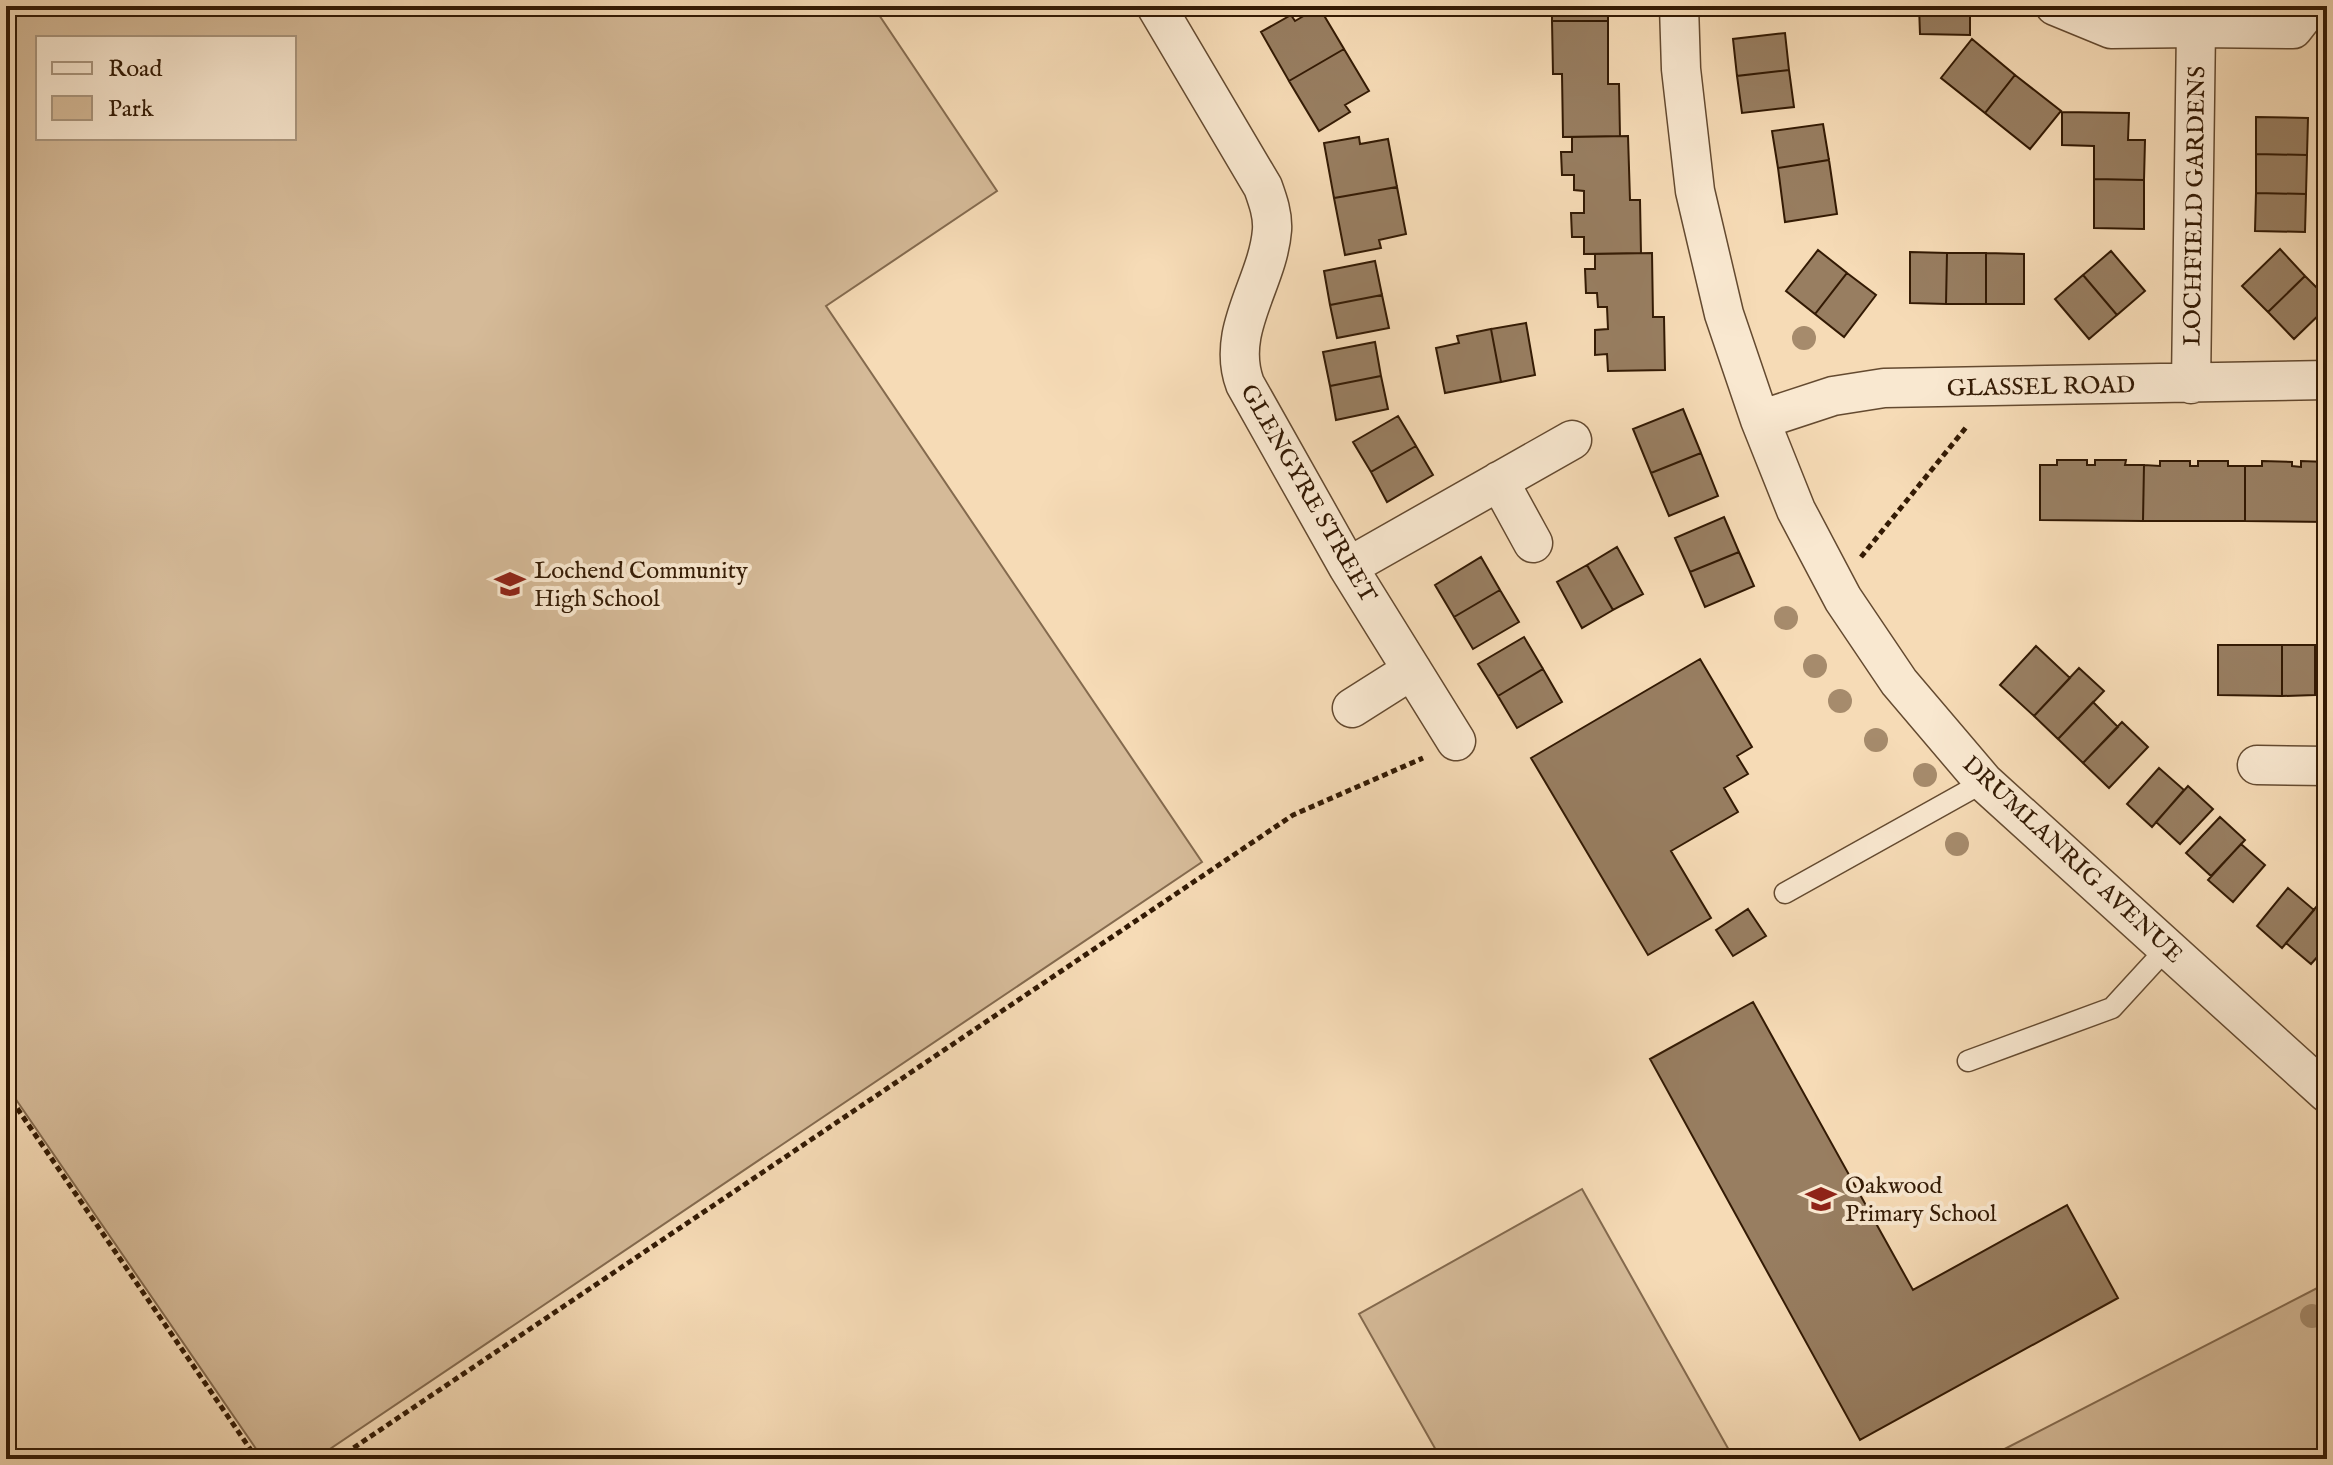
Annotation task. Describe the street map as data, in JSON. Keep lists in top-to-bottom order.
{
  "streets": {
    "street": [
      "LOCHFIELD GARDENS",
      "GLASSEL ROAD",
      "GLENGYRE STREET",
      "DRUMLANRIG AVENUE"
    ]
  },
  "crossings": [
    ["LOCHFIELD GARDENS", "GLASSEL ROAD"],
    ["GLASSEL ROAD", "DRUMLANRIG AVENUE"]
  ],
  "places": {
    "school or university": ["Lochend Community High School", "Oakwood Primary School"]
  },
  "legend": ["Road", "Park"]
}
